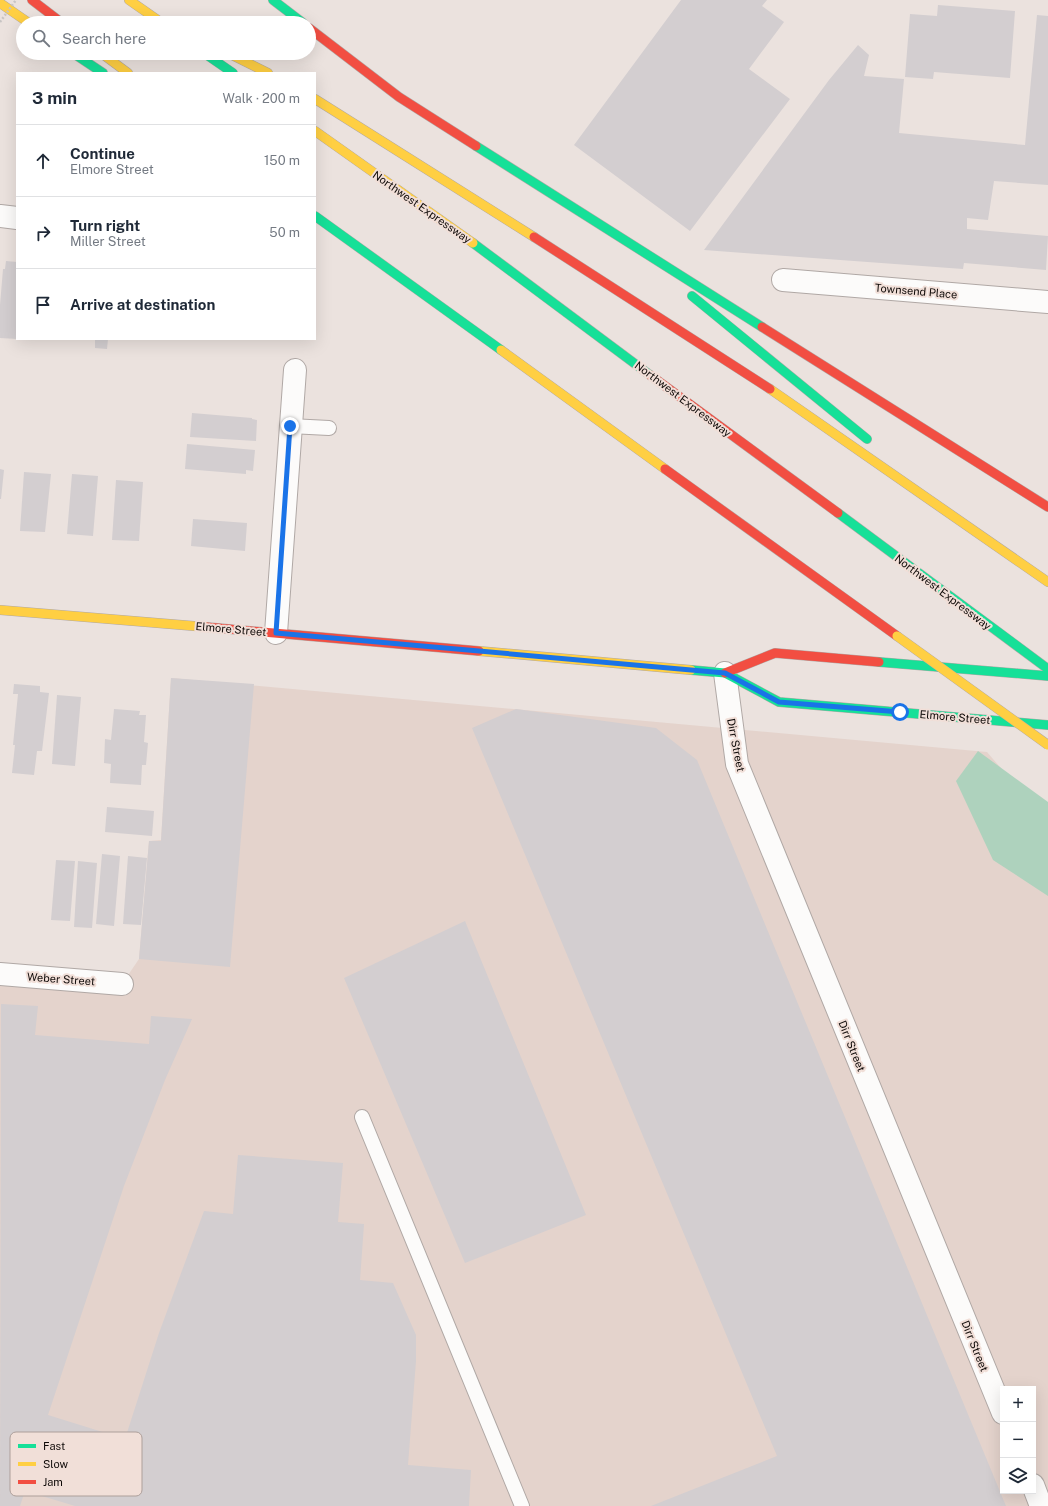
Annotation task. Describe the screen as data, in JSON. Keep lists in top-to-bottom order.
{
  "streets": {
    "main road": ["Northwest Expressway", "Elmore Street"],
    "street": ["Townsend Place", "Dirr Street", "Weber Street"]
  },
  "crossings": [
    ["Elmore Street", "Dirr Street"]
  ],
  "legend": ["Fast", "Slow", "Jam"],
  "page": {
    "search": "Search here",
    "heading": ["3 min", "Walk · 200 m"],
    "list": [
      ["Continue", "Elmore Street", "150 m"],
      ["Turn right", "Miller Street", "50 m"],
      "Arrive at destination"
    ],
    "map_buttons": ["+", "−"]
  }
}
